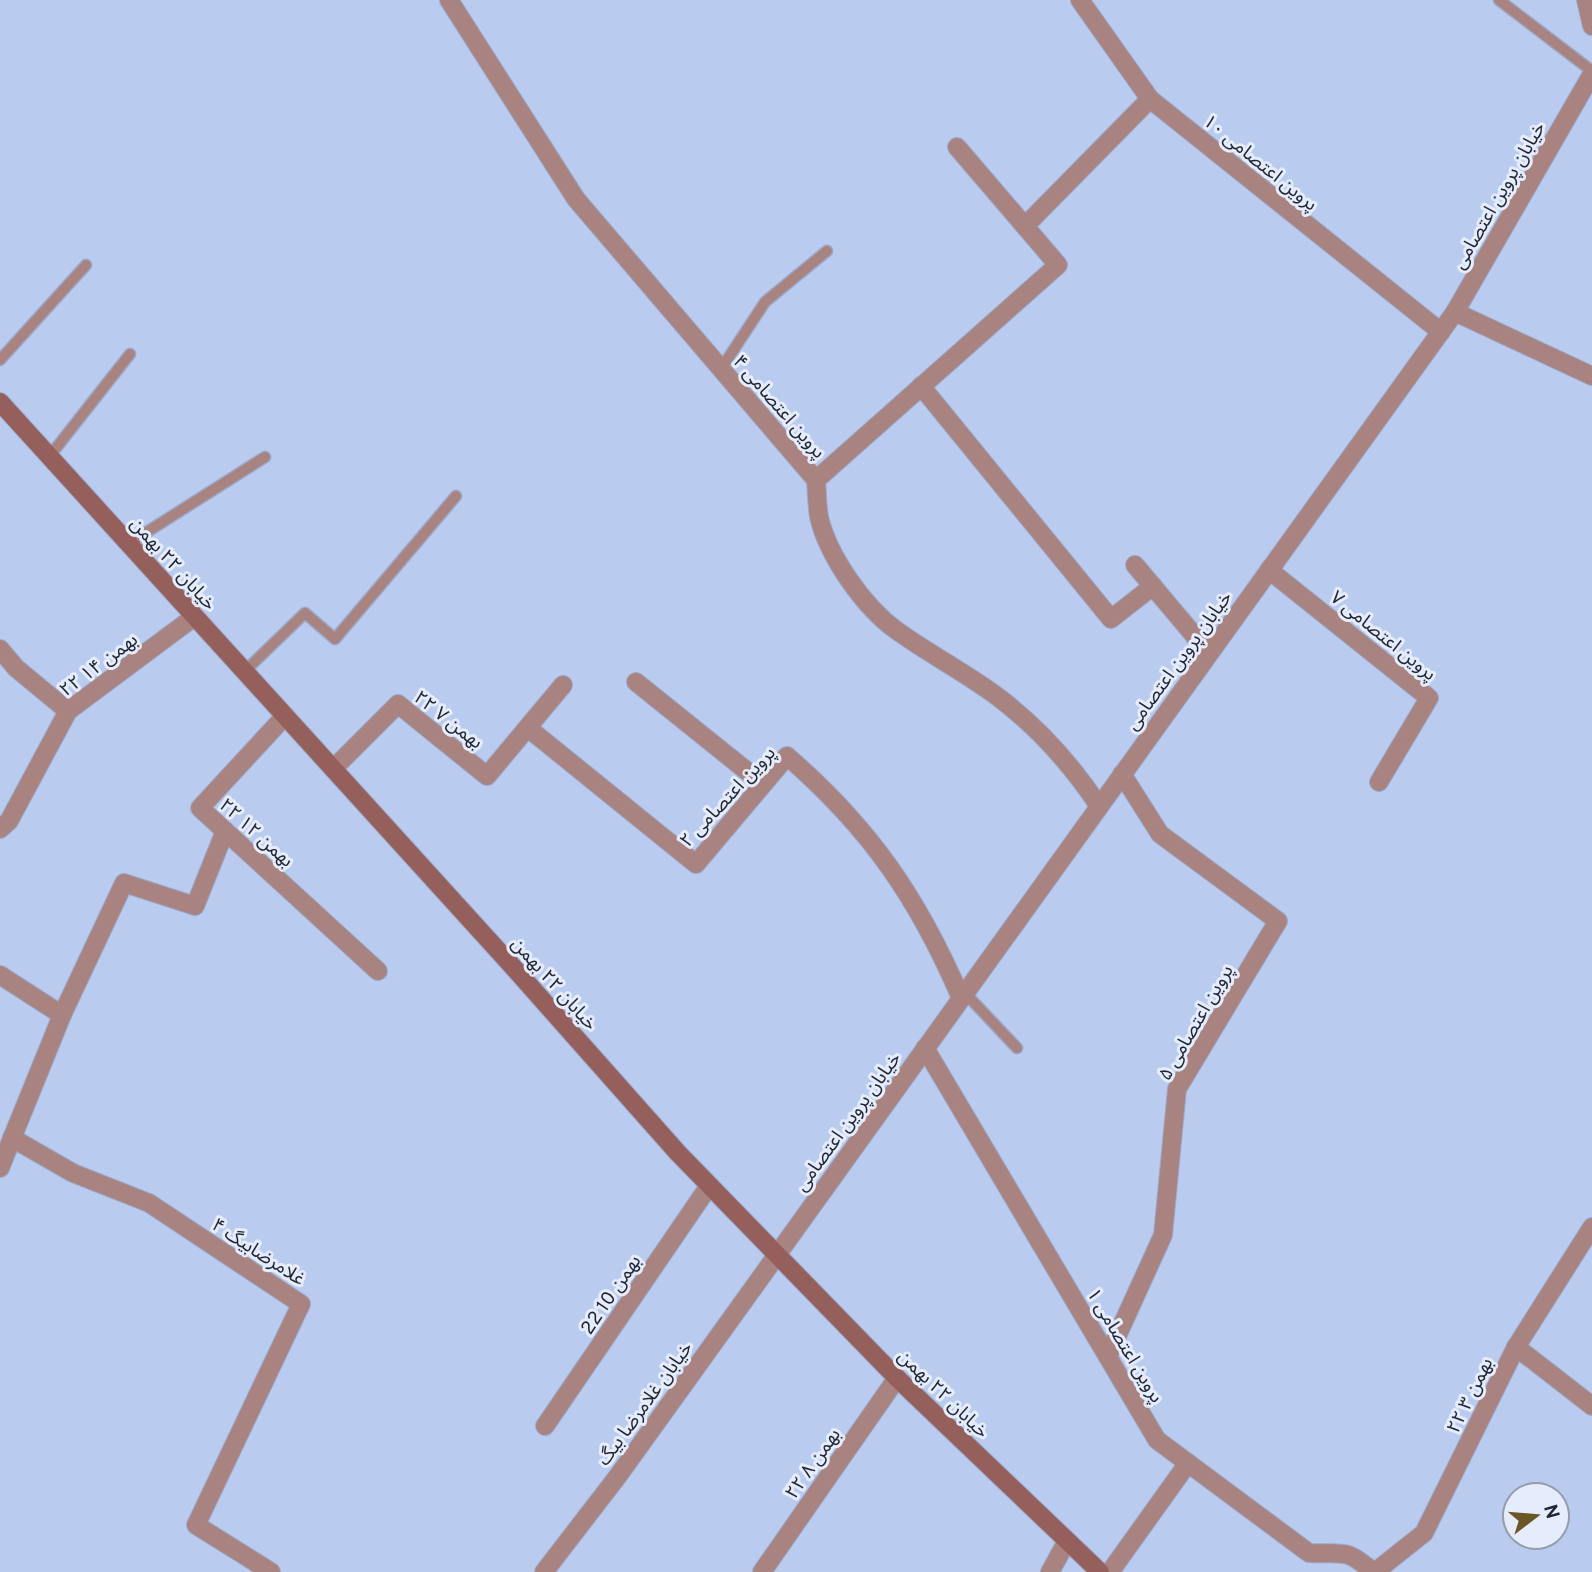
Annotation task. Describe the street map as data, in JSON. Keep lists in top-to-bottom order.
{
  "streets": {
    "main road": ["خیابان ۲۲ بهمن"],
    "street": [
      "پروین اعتصامی ۱۰",
      "خیابان پروین اعتصامی",
      "پروین اعتصامی ۴",
      "پروین اعتصامی ۷",
      "۲۲ بهمن ۱۴",
      "۲۲ بهمن ۷",
      "پروین اعتصامی ۲",
      "۲۲ بهمن ۱۲",
      "پروین اعتصامی ۵",
      "غلامرضابیگ ۴",
      "22 بهمن 10",
      "پروین اعتصامی ۱",
      "۲۲ بهمن ۳",
      "خیابان غلامرضا بیگ",
      "۲۲ بهمن ۸"
    ]
  },
  "crossings": [
    ["پروین اعتصامی ۱۰", "خیابان پروین اعتصامی"],
    ["خیابان پروین اعتصامی", "پروین اعتصامی ۴"],
    ["خیابان پروین اعتصامی", "خیابان ۲۲ بهمن"],
    ["خیابان پروین اعتصامی", "پروین اعتصامی ۷"],
    ["خیابان پروین اعتصامی", "پروین اعتصامی ۲"],
    ["خیابان پروین اعتصامی", "پروین اعتصامی ۵"],
    ["خیابان پروین اعتصامی", "پروین اعتصامی ۱"],
    ["خیابان پروین اعتصامی", "خیابان غلامرضا بیگ"],
    ["خیابان ۲۲ بهمن", "۲۲ بهمن ۱۴"],
    ["خیابان ۲۲ بهمن", "۲۲ بهمن ۷"],
    ["خیابان ۲۲ بهمن", "۲۲ بهمن ۱۲"],
    ["خیابان ۲۲ بهمن", "22 بهمن 10"],
    ["خیابان ۲۲ بهمن", "خیابان غلامرضا بیگ"],
    ["خیابان ۲۲ بهمن", "۲۲ بهمن ۸"],
    ["۲۲ بهمن ۷", "پروین اعتصامی ۲"],
    ["پروین اعتصامی ۵", "پروین اعتصامی ۱"],
    ["پروین اعتصامی ۱", "۲۲ بهمن ۳"]
  ],
  "north": "right"
}
